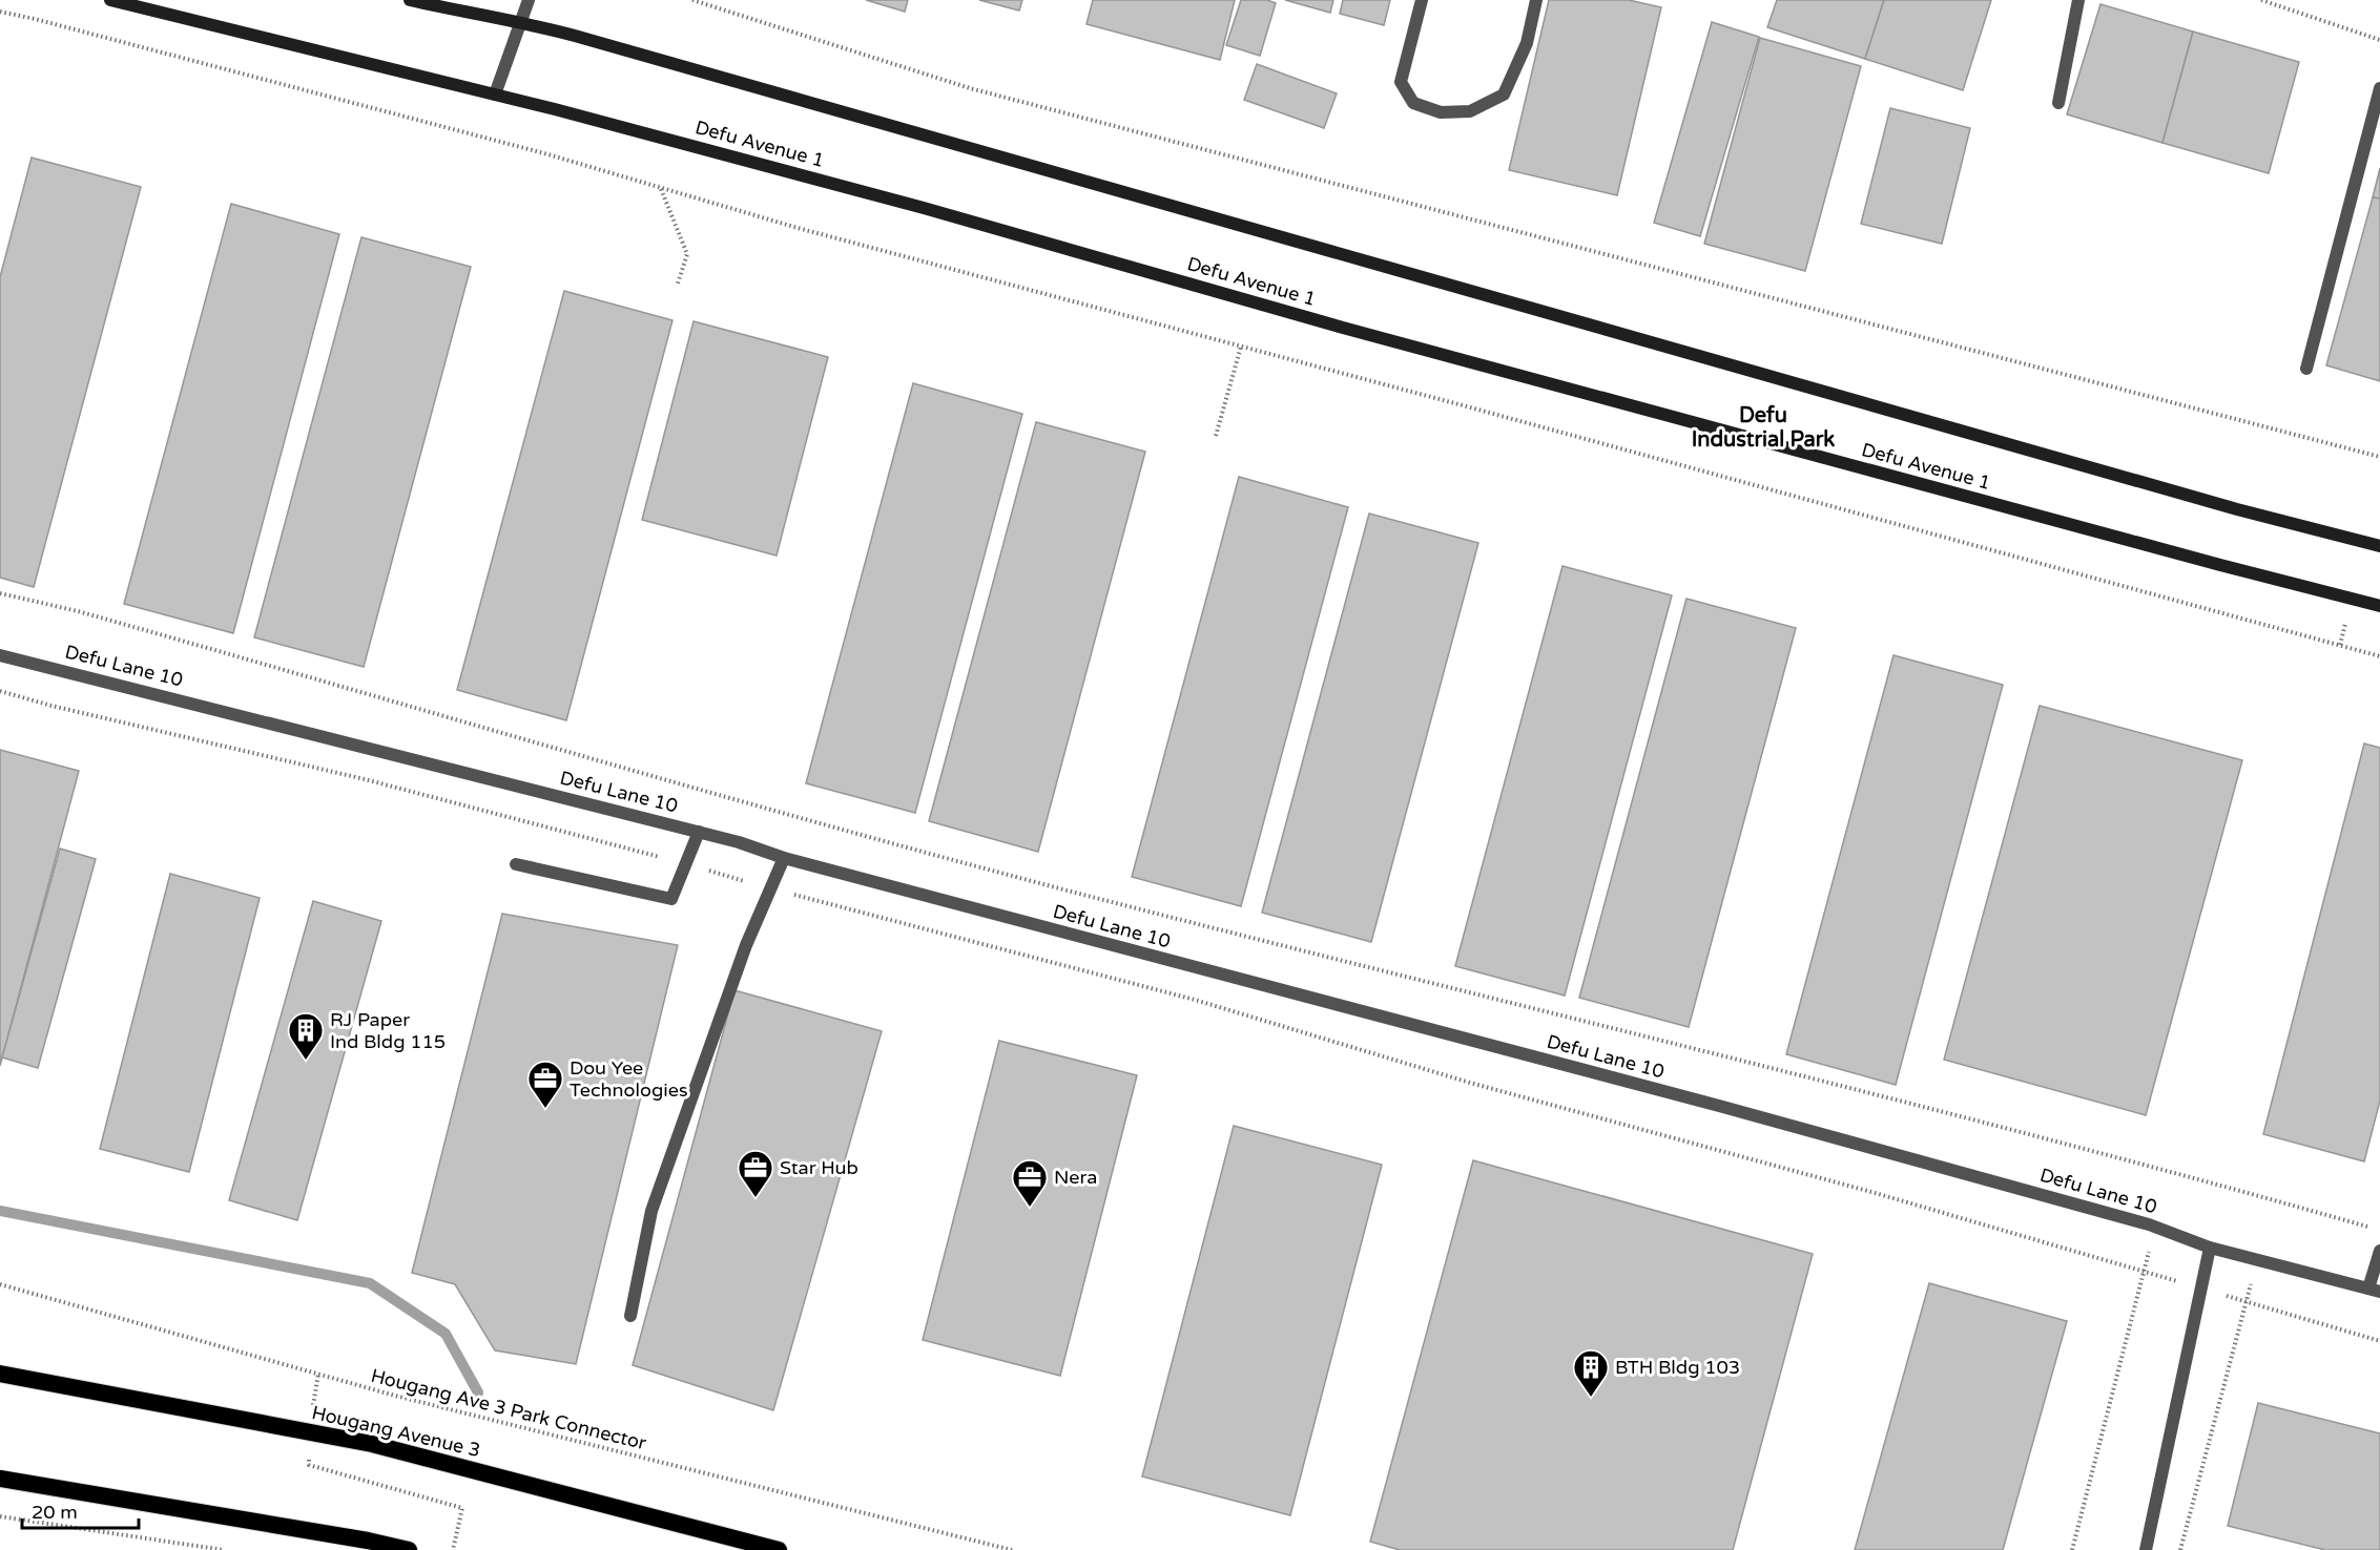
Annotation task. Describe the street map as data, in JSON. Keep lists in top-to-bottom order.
{
  "streets": {
    "highway": ["Hougang Avenue 3"],
    "main road": ["Defu Avenue 1"],
    "street": ["Defu Lane 10"],
    "path": ["Hougang Ave 3 Park Connector"]
  },
  "districts": ["Defu Industrial Park"],
  "places": {
    "building": ["RJ Paper Ind Bldg 115", "BTH Bldg 103"],
    "office": ["Dou Yee Technologies", "Star Hub", "Nera"]
  },
  "scale_bar": "20 m"
}
